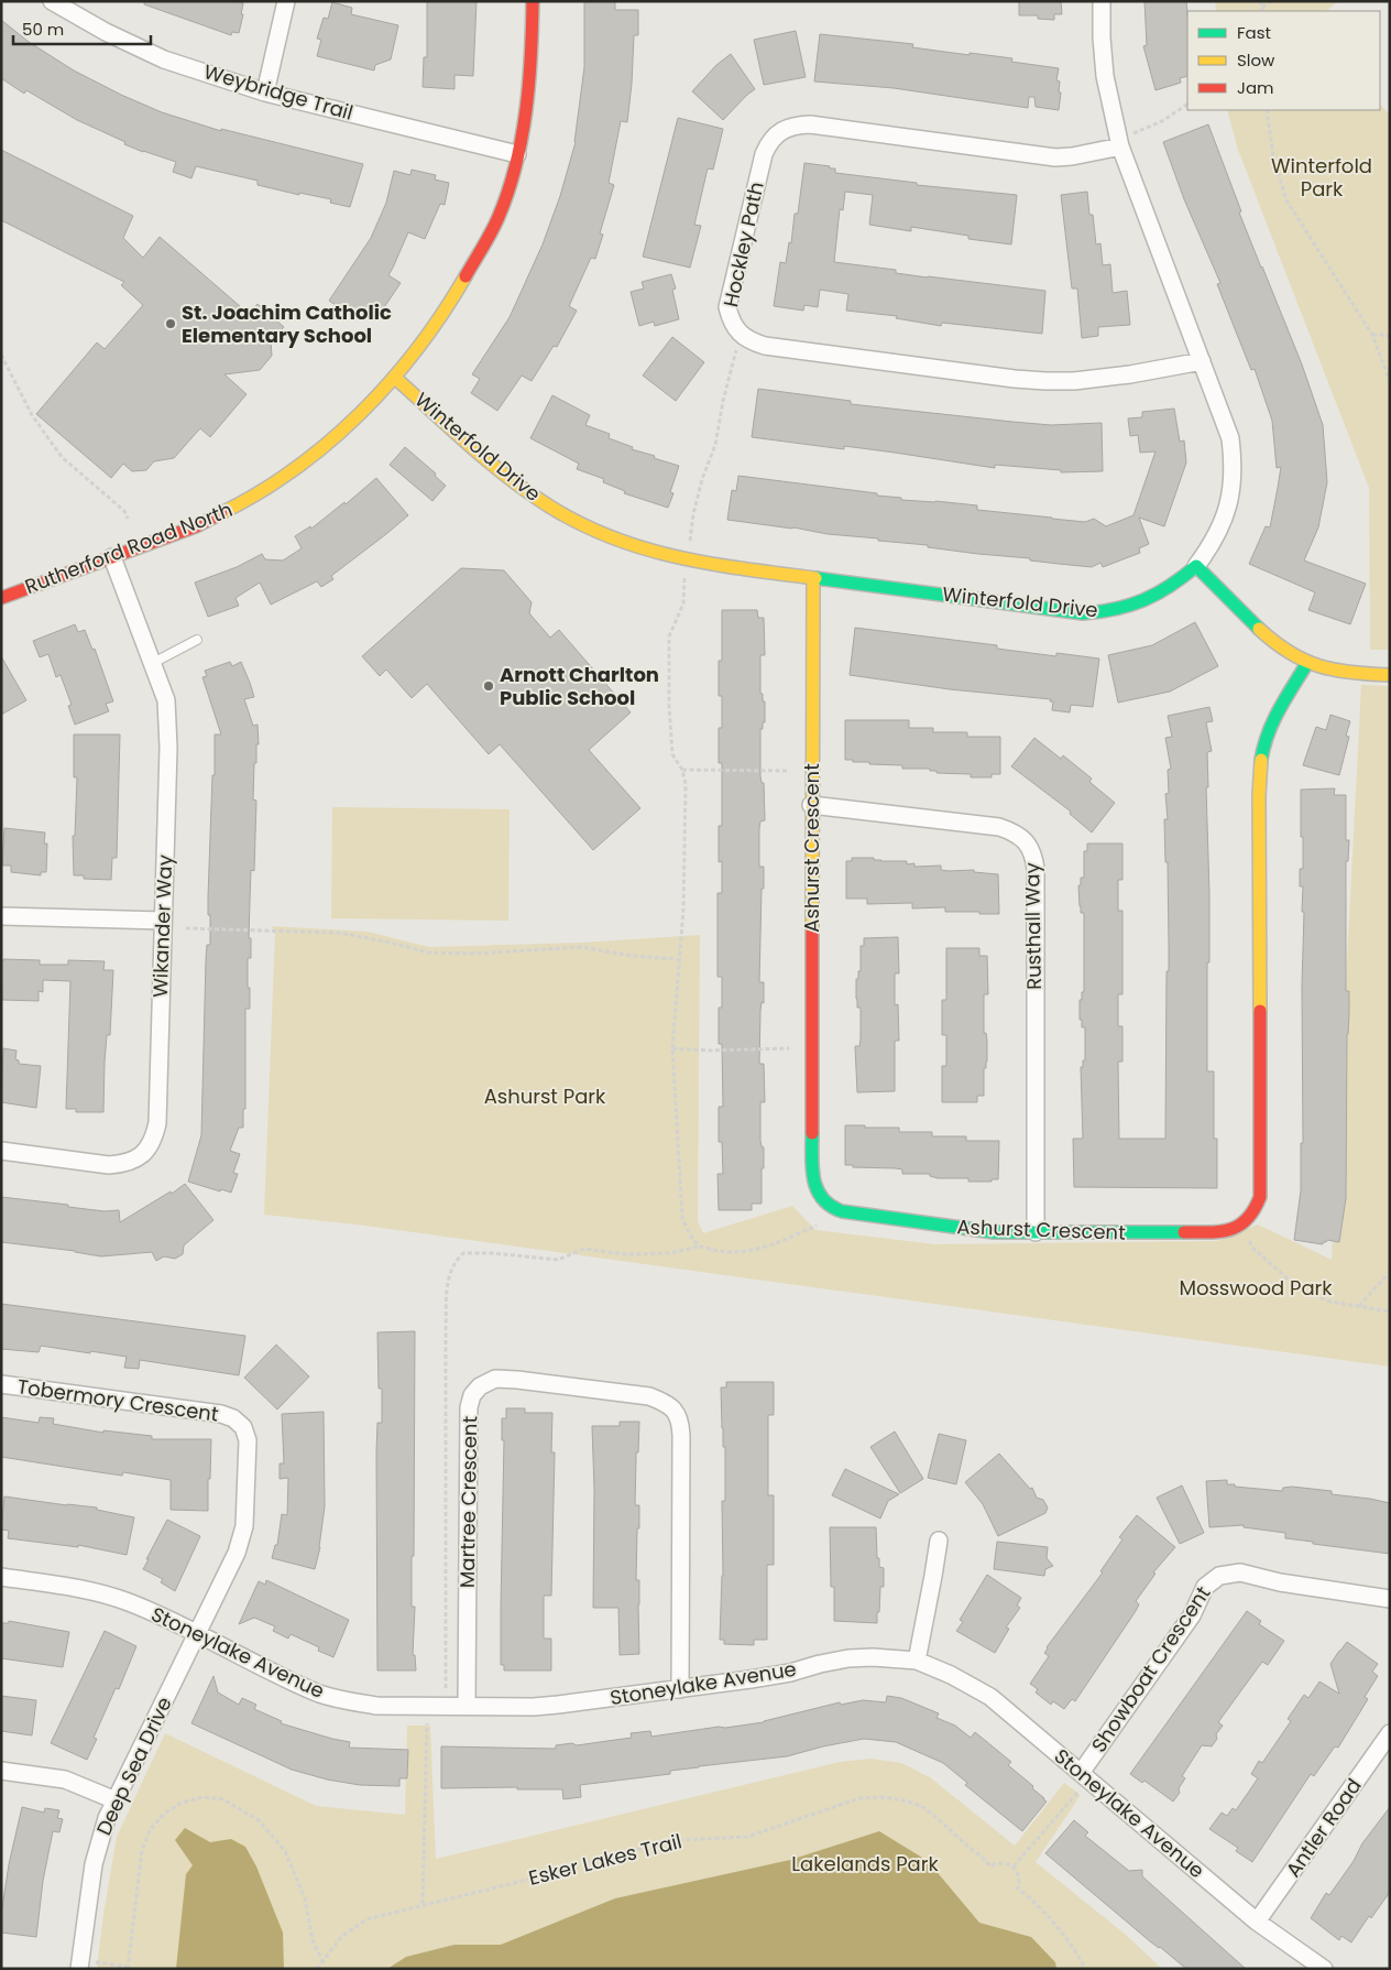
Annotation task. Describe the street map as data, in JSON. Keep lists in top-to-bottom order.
{
  "streets": {
    "street": [
      "Weybridge Trail",
      "Hockley Path",
      "Winterfold Drive",
      "Rutherford Road North",
      "Ashurst Crescent",
      "Wikander Way",
      "Rusthall Way",
      "Tobermory Crescent",
      "Martree Crescent",
      "Stoneylake Avenue",
      "Showboat Crescent",
      "Deep Sea Drive",
      "Antler Road"
    ],
    "path": ["Esker Lakes Trail"]
  },
  "crossings": [
    ["Weybridge Trail", "Rutherford Road North"],
    ["Hockley Path", "Winterfold Drive"],
    ["Winterfold Drive", "Rutherford Road North"],
    ["Winterfold Drive", "Ashurst Crescent"],
    ["Rutherford Road North", "Wikander Way"],
    ["Ashurst Crescent", "Rusthall Way"],
    ["Tobermory Crescent", "Stoneylake Avenue"],
    ["Tobermory Crescent", "Deep Sea Drive"],
    ["Martree Crescent", "Stoneylake Avenue"],
    ["Stoneylake Avenue", "Showboat Crescent"],
    ["Stoneylake Avenue", "Deep Sea Drive"],
    ["Stoneylake Avenue", "Antler Road"]
  ],
  "parks": [
    "Winterfold Park",
    "Ashurst Park",
    "Mosswood Park",
    "Lakelands Park"
  ],
  "places": ["St. Joachim Catholic Elementary School", "Arnott Charlton Public School"],
  "legend": ["Fast", "Slow", "Jam"],
  "scale_bar": "50 m"
}
